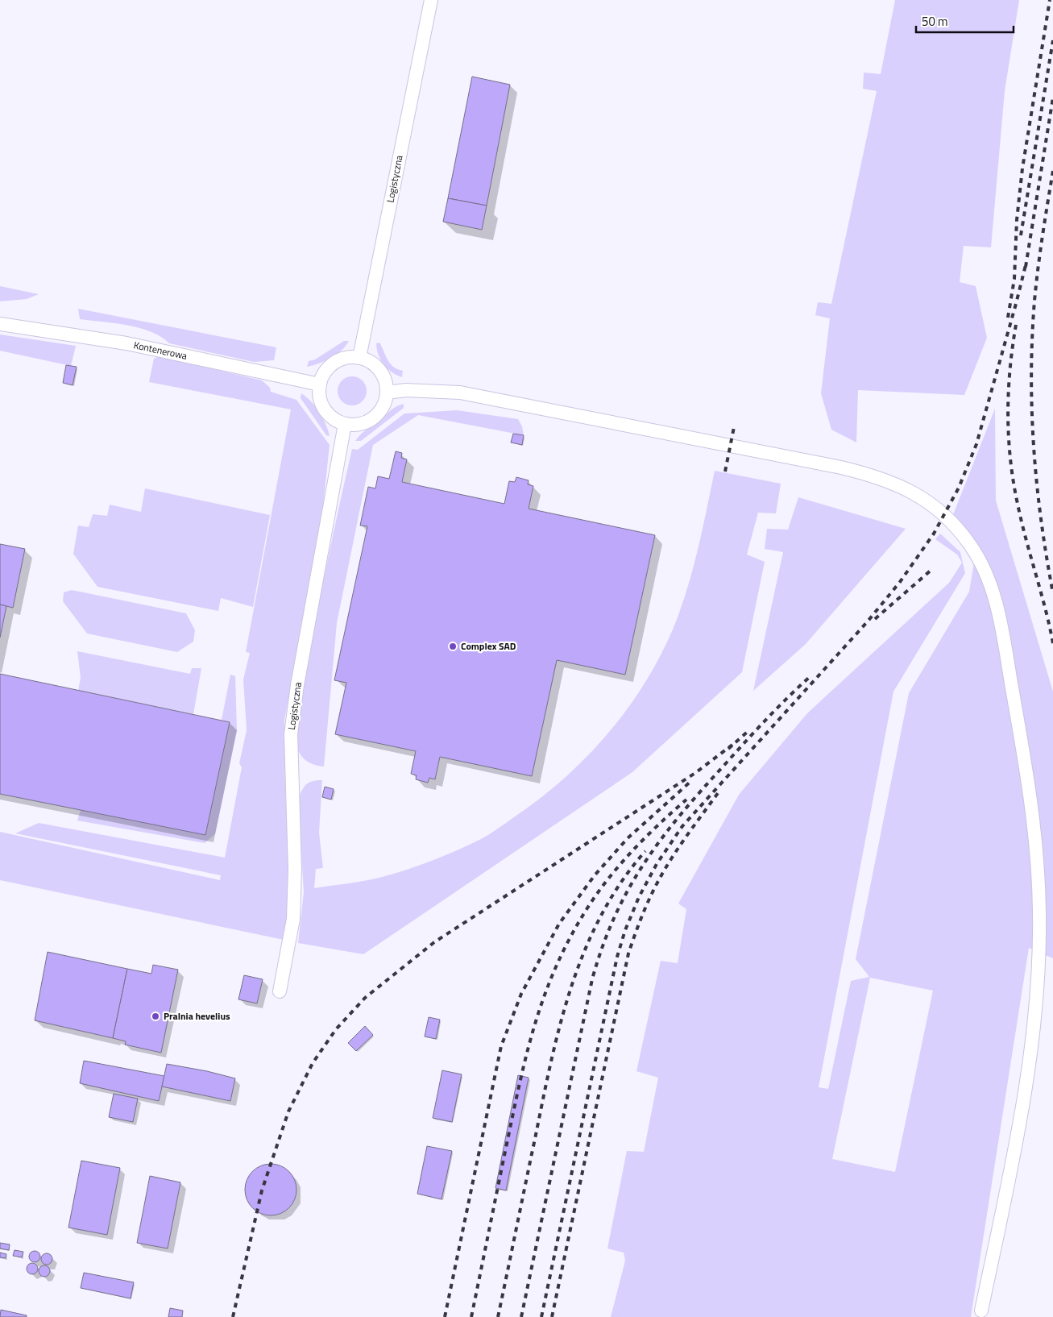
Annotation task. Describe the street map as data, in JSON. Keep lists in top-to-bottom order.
{
  "streets": {
    "street": ["Logistyczna", "Kontenerowa"]
  },
  "crossings": [
    ["Logistyczna", "Kontenerowa"]
  ],
  "places": ["Complex SAD", "Pralnia hevelius"],
  "scale_bar": "50 m"
}
